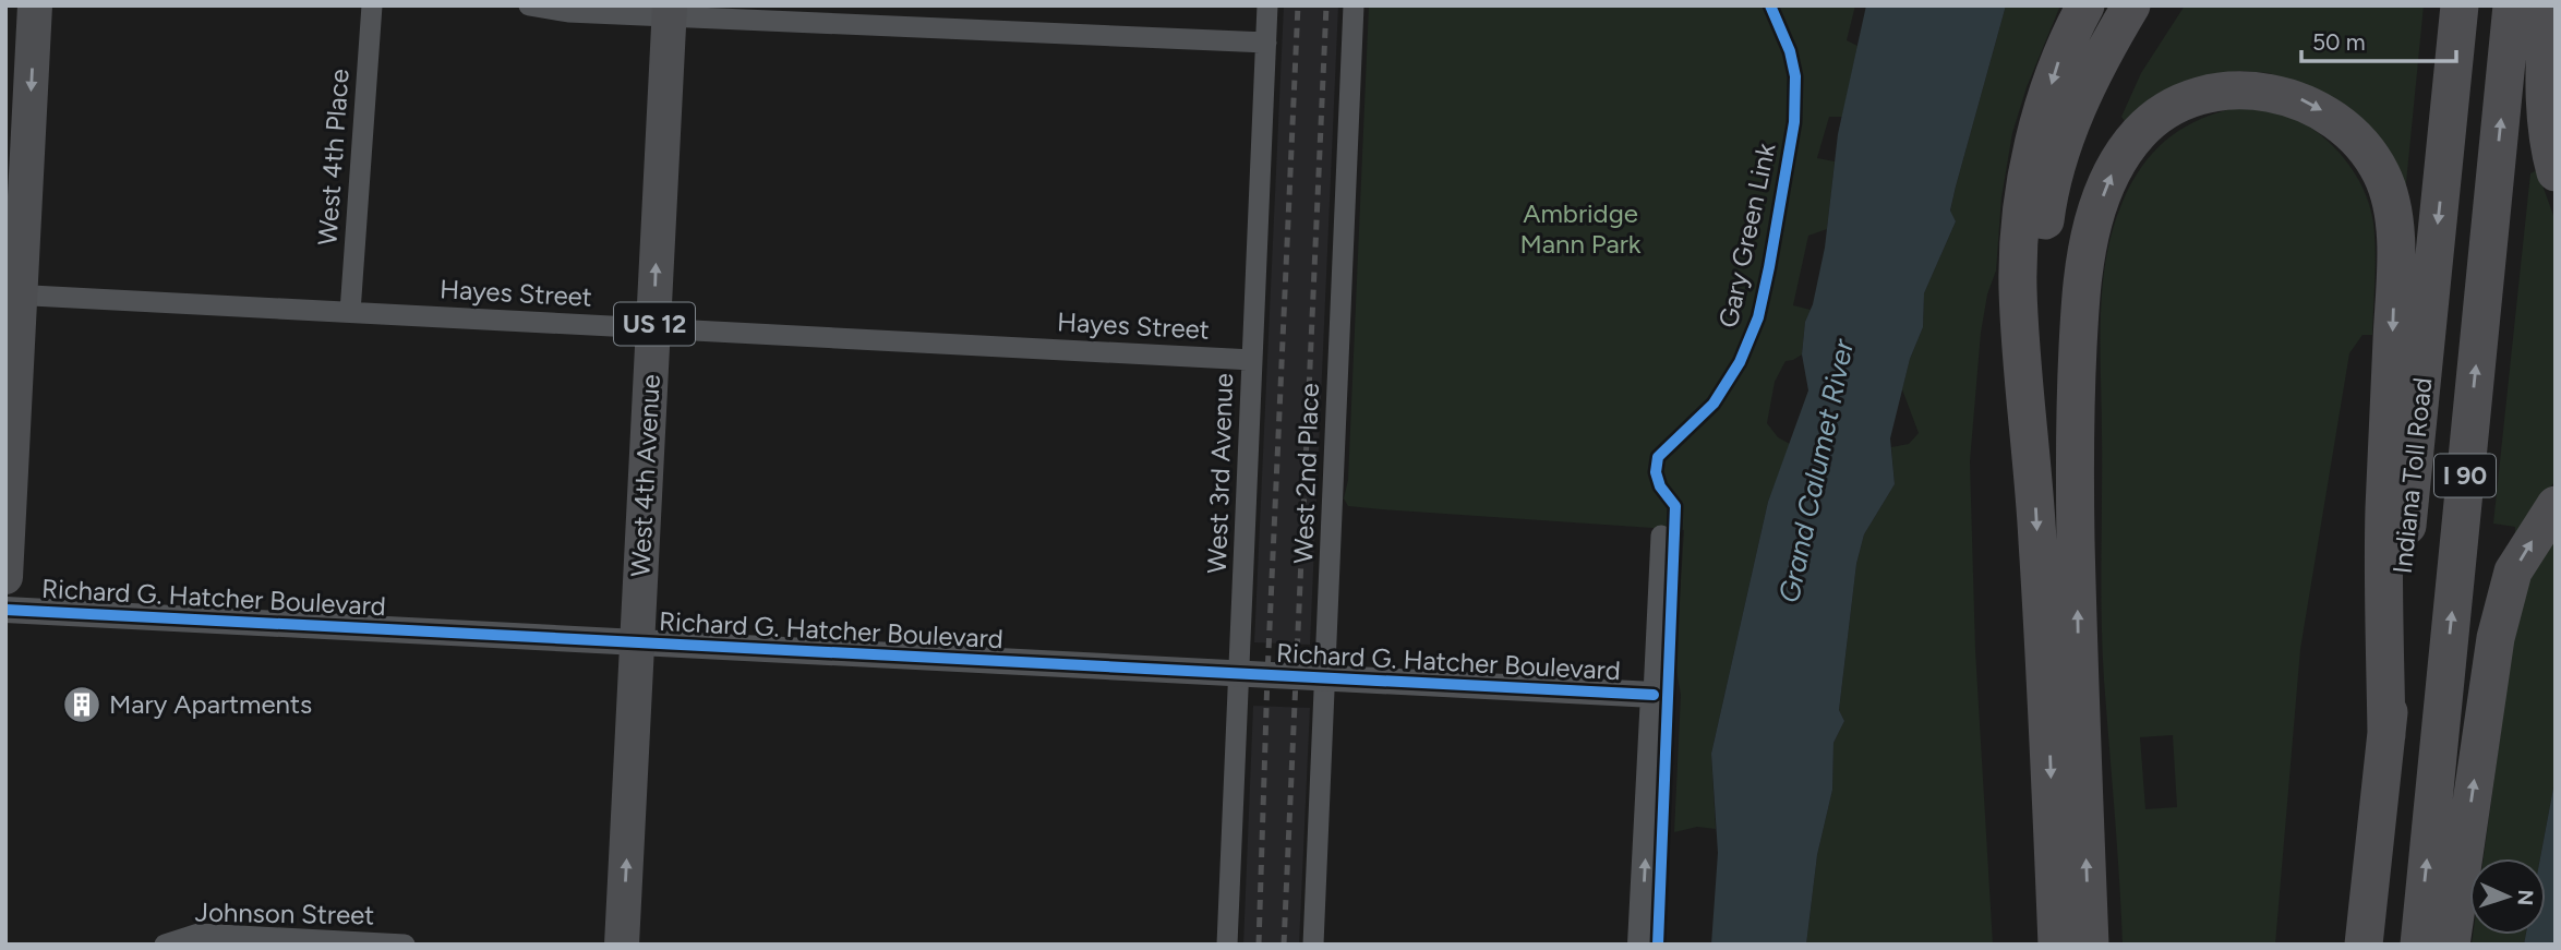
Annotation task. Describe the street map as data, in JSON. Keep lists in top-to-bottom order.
{
  "streets": {
    "highway": ["Indiana Toll Road", "I 90"],
    "main road": ["US 12", "West 4th Avenue"],
    "street": [
      "West 4th Place",
      "Hayes Street",
      "West 3rd Avenue",
      "West 2nd Place",
      "Richard G. Hatcher Boulevard",
      "Johnson Street"
    ],
    "cycle path": ["Gary Green Link"]
  },
  "crossings": [
    ["West 4th Place", "Hayes Street"],
    ["Hayes Street", "West 3rd Avenue"],
    ["Hayes Street", "West 4th Avenue"],
    ["West 3rd Avenue", "Richard G. Hatcher Boulevard"],
    ["West 2nd Place", "Richard G. Hatcher Boulevard"],
    ["West 4th Avenue", "Richard G. Hatcher Boulevard"]
  ],
  "one_way": ["West 4th Avenue"],
  "water": ["Grand Calumet River"],
  "parks": ["Ambridge Mann Park"],
  "places": {
    "building": ["Mary Apartments"]
  },
  "scale_bar": "50 m",
  "north": "right"
}
